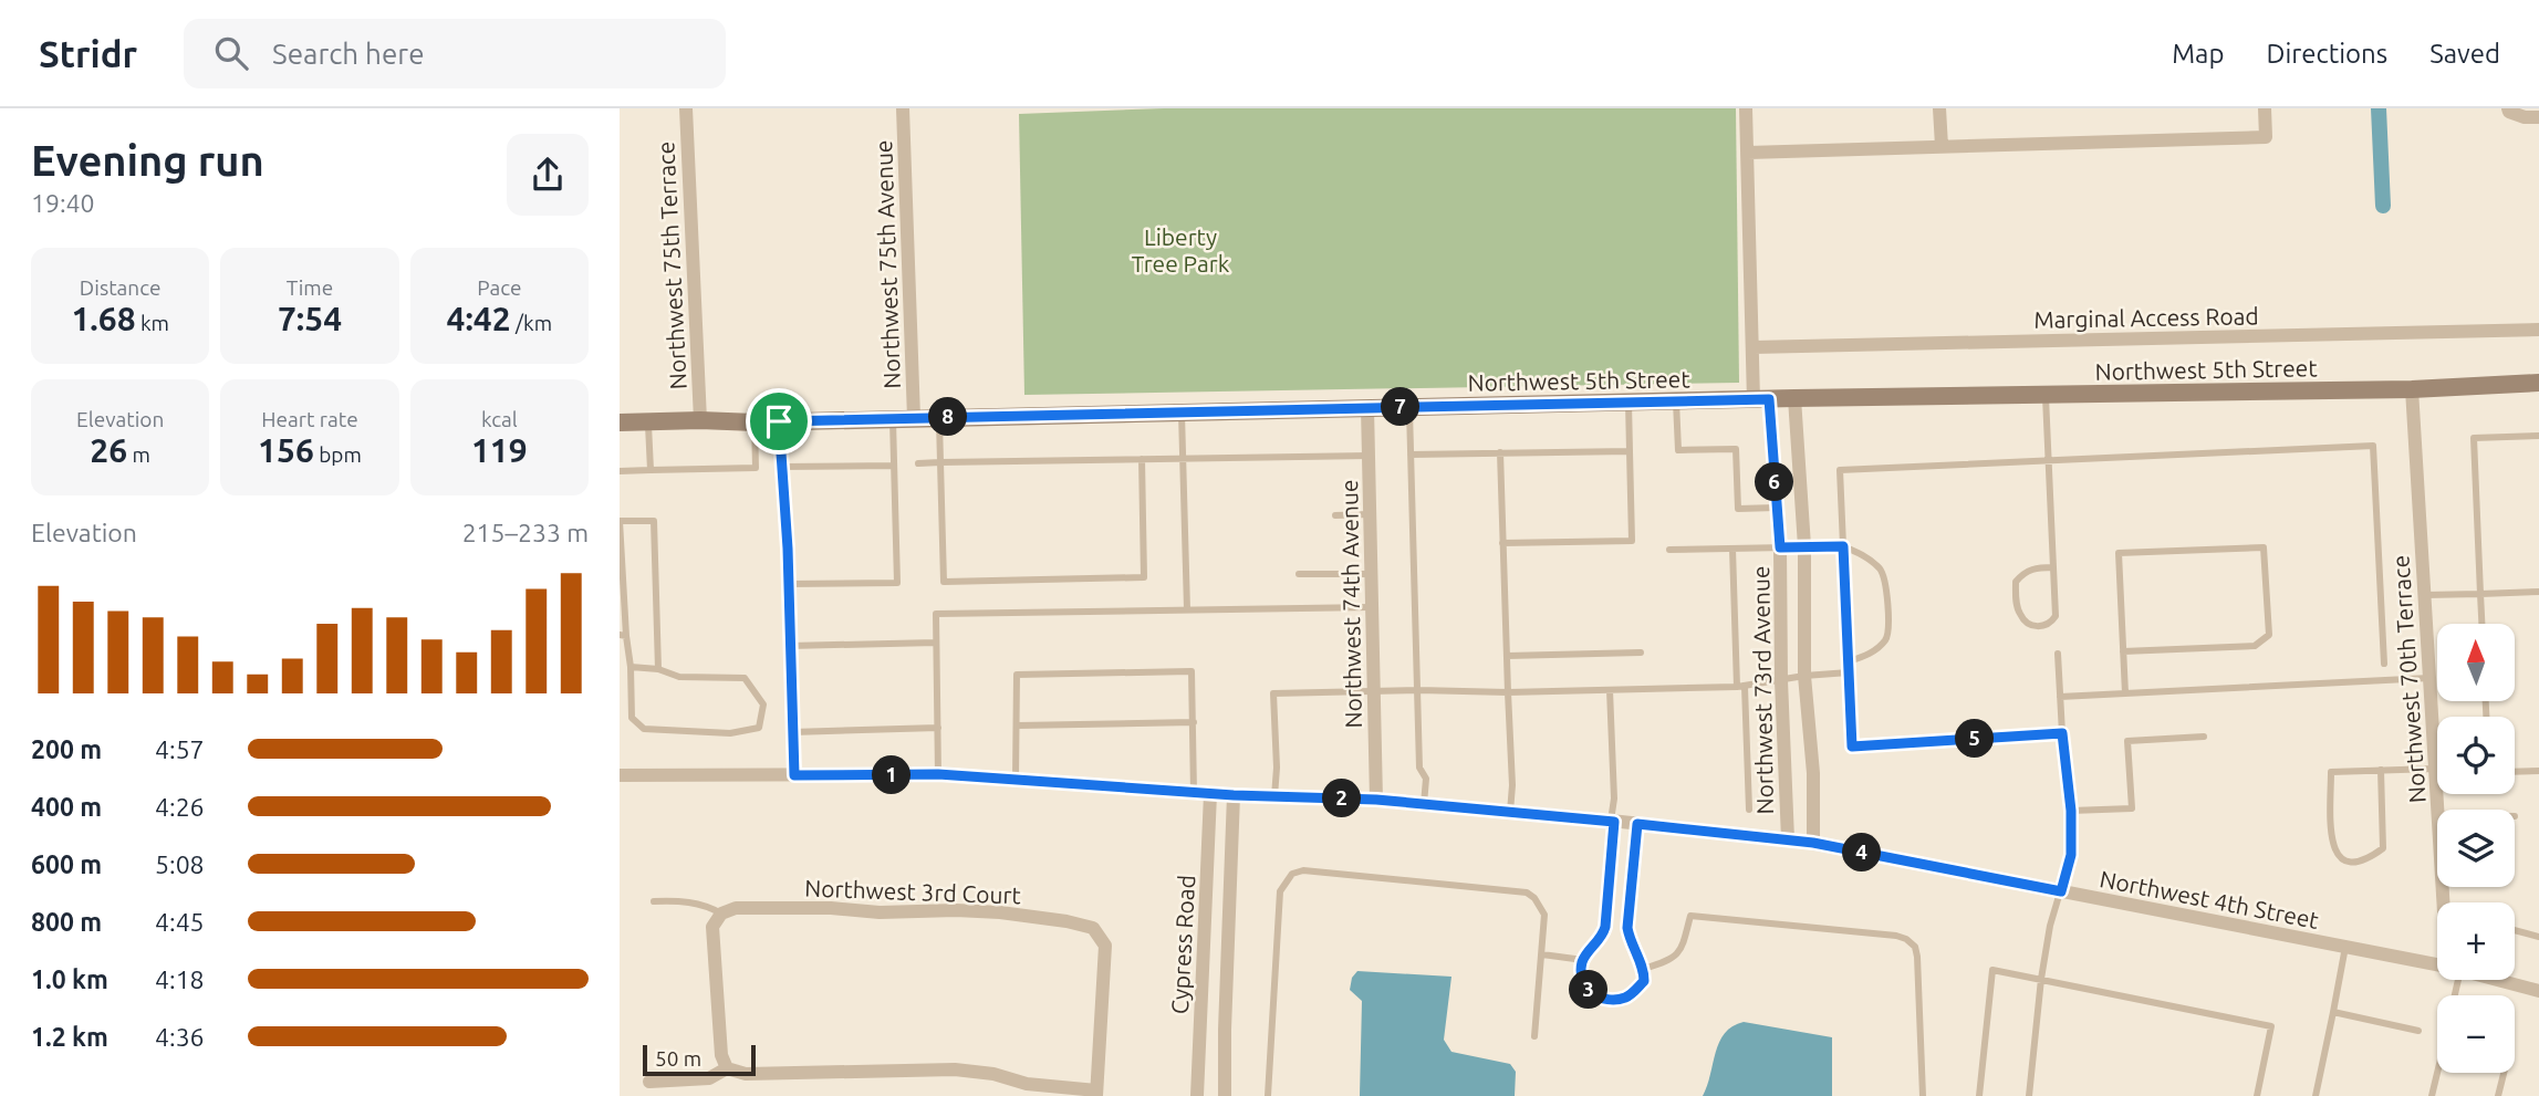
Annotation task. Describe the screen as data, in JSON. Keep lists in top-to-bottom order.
{
  "streets": {
    "street": [
      "Northwest 75th Avenue",
      "Northwest 75th Terrace",
      "Marginal Access Road",
      "Northwest 5th Street",
      "Northwest 74th Avenue",
      "Northwest 70th Terrace",
      "Northwest 73rd Avenue",
      "Northwest 3rd Court",
      "Northwest 4th Street",
      "Cypress Road"
    ]
  },
  "crossings": [
    ["Northwest 75th Avenue", "Northwest 5th Street"],
    ["Northwest 75th Terrace", "Northwest 5th Street"],
    ["Marginal Access Road", "Northwest 73rd Avenue"],
    ["Northwest 5th Street", "Northwest 74th Avenue"],
    ["Northwest 5th Street", "Northwest 70th Terrace"],
    ["Northwest 5th Street", "Northwest 73rd Avenue"],
    ["Northwest 74th Avenue", "Northwest 4th Street"],
    ["Northwest 73rd Avenue", "Northwest 4th Street"],
    ["Northwest 4th Street", "Cypress Road"]
  ],
  "parks": ["Liberty Tree Park"],
  "scale_bar": "50 m",
  "north": "top",
  "page": {
    "header": "Stridr",
    "search": "Search here",
    "nav": ["Map", "Directions", "Saved"],
    "heading": ["Evening run", "19:40"],
    "stats": [
      ["Distance", "1.68 km"],
      ["Time", "7:54"],
      ["Pace", "4:42 /km"],
      ["Elevation", "26 m"],
      ["Heart rate", "156 bpm"],
      ["kcal", "119"]
    ],
    "pins": [
      "7",
      "8",
      "6",
      "5",
      "1",
      "2",
      "4",
      "3"
    ],
    "chart": ["Elevation", "215–233 m"],
    "map_buttons": ["+", "−"],
    "list": [
      {
        "name": "200 m",
        "note": "4:57"
      },
      {
        "name": "400 m",
        "note": "4:26"
      },
      {
        "name": "600 m",
        "note": "5:08"
      },
      {
        "name": "800 m",
        "note": "4:45"
      },
      {
        "name": "1.0 km",
        "note": "4:18"
      },
      {
        "name": "1.2 km",
        "note": "4:36"
      }
    ],
    "scale": "50 m"
  }
}
